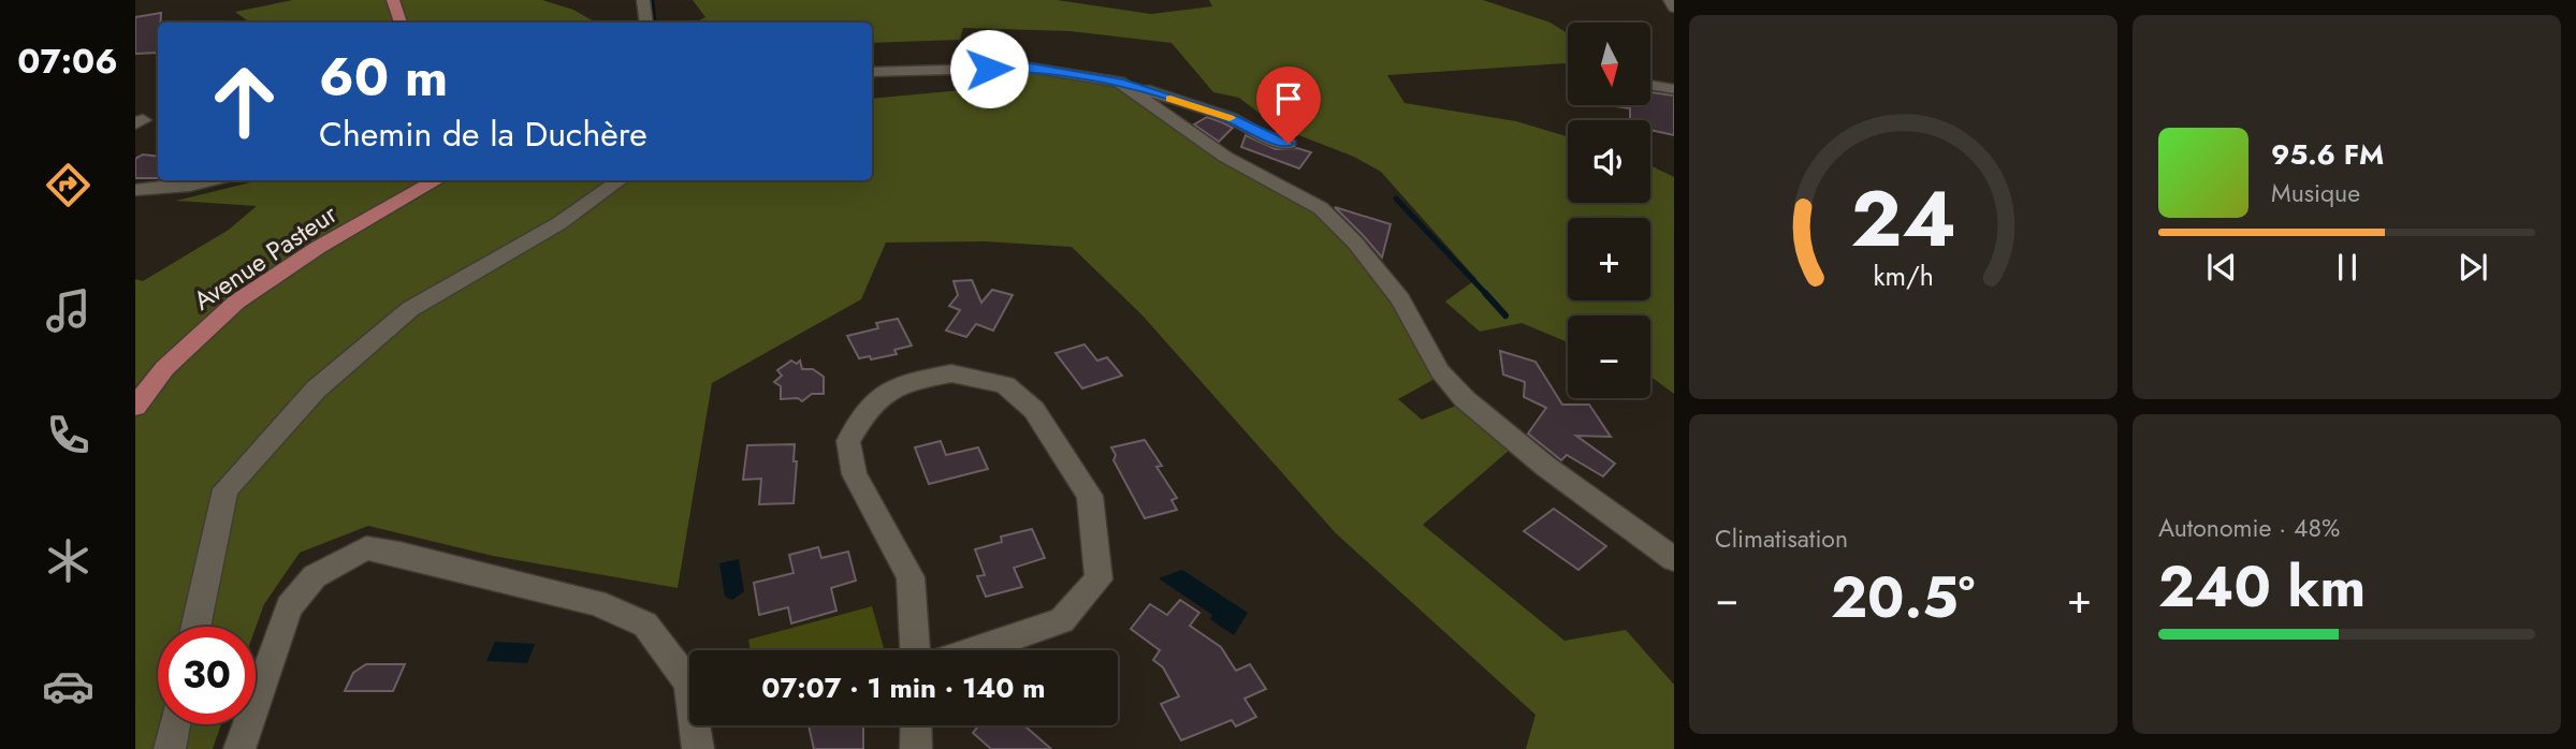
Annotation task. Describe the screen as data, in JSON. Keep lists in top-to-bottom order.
{
  "streets": {
    "main road": ["Avenue Pasteur"]
  },
  "north": "bottom",
  "page": {
    "tabs": "07:06",
    "map_buttons": ["+", "−"],
    "turn": ["60 m", "Chemin de la Duchère"],
    "song": ["95.6 FM", "Musique"],
    "tile": [
      "Climatisation",
      ["Autonomie · 48%", "240 km"]
    ],
    "heat": ["−", "20.5°", "+"],
    "limit": "30",
    "trip": "07:07 · 1 min · 140 m",
    "gauge": ["24", "km/h"]
  }
}
